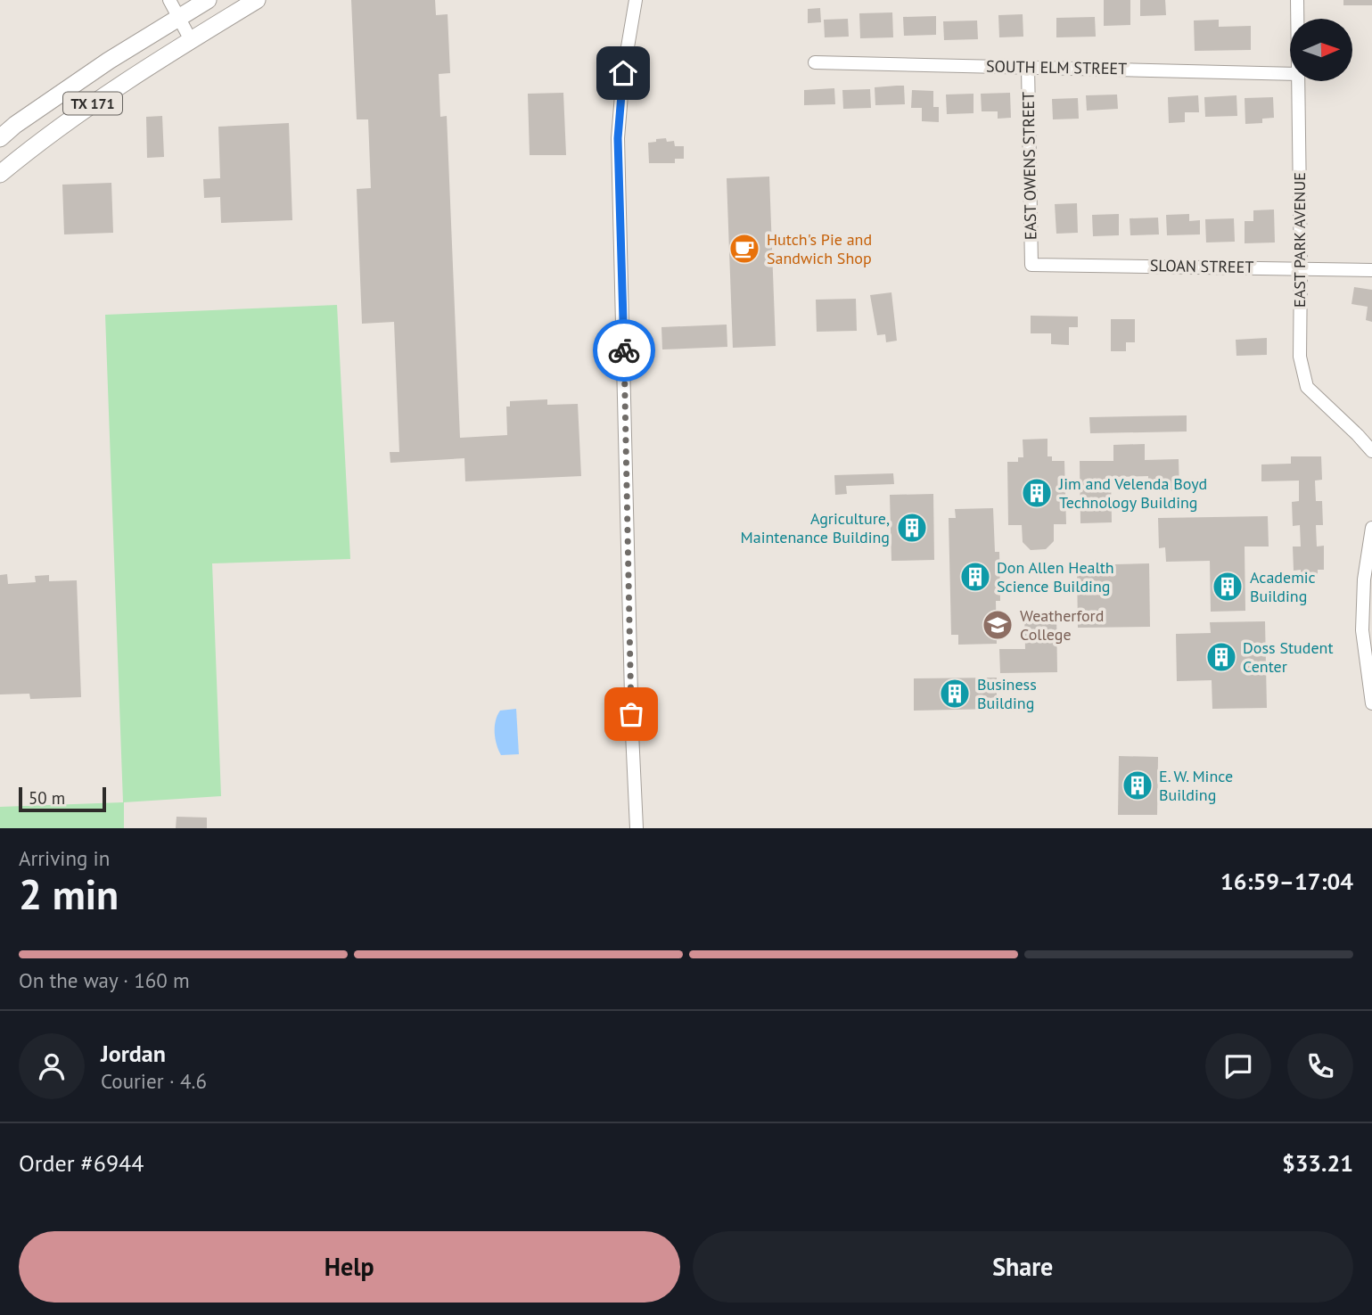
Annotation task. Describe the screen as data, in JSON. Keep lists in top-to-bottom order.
{
  "streets": {
    "main road": ["TX 171"],
    "street": [
      "SOUTH ELM STREET",
      "EAST OWENS STREET",
      "EAST PARK AVENUE",
      "SLOAN STREET"
    ]
  },
  "crossings": [
    ["SOUTH ELM STREET", "EAST OWENS STREET"],
    ["EAST OWENS STREET", "SLOAN STREET"],
    ["EAST PARK AVENUE", "SLOAN STREET"]
  ],
  "places": {
    "cafe": ["Hutch's Pie and Sandwich Shop"],
    "building": [
      "Jim and Velenda Boyd Technology Building",
      "Agriculture, Maintenance Building",
      "Don Allen Health Science Building",
      "Academic Building",
      "Doss Student Center",
      "Business Building",
      "E. W. Mince Building"
    ],
    "school or university": ["Weatherford College"]
  },
  "scale_bar": "50 m",
  "north": "right",
  "page": {
    "scale": "50 m",
    "heading": ["2 min", "Arriving in", "16:59–17:04"],
    "panel": [
      "Jordan",
      "Courier · 4.6",
      "Order #6944",
      "$33.21"
    ],
    "bar": "On the way · 160 m",
    "buttons": ["Help", "Share"]
  }
}
